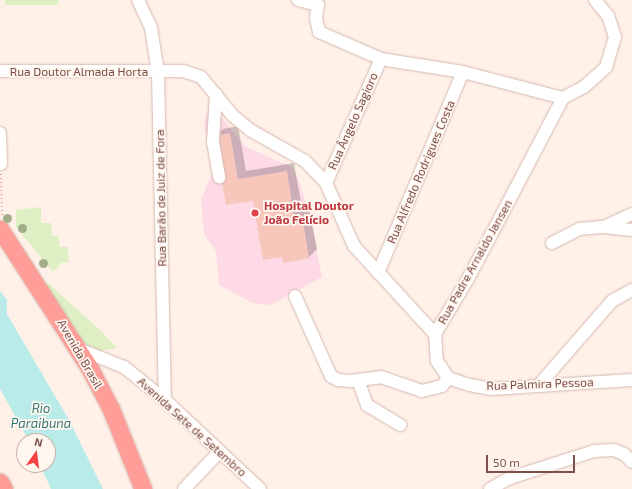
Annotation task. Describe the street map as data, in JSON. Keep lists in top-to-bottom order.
{
  "streets": {
    "highway": ["Avenida Brasil"],
    "street": [
      "Rua Doutor Almada Horta",
      "Rua Ângelo Sagioro",
      "Rua Alfredo Rodrigues Costa",
      "Rua Barão de Juiz de Fora",
      "Rua Padre Arnaldo Jansen",
      "Rua Palmira Pessoa",
      "Avenida Sete de Setembro"
    ]
  },
  "crossings": [
    ["Rua Doutor Almada Horta", "Rua Barão de Juiz de Fora"],
    ["Rua Doutor Almada Horta", "Rua Padre Arnaldo Jansen"],
    ["Rua Ângelo Sagioro", "Rua Padre Arnaldo Jansen"],
    ["Rua Alfredo Rodrigues Costa", "Rua Padre Arnaldo Jansen"],
    ["Rua Barão de Juiz de Fora", "Rua Padre Arnaldo Jansen"],
    ["Rua Barão de Juiz de Fora", "Avenida Sete de Setembro"],
    ["Avenida Brasil", "Avenida Sete de Setembro"]
  ],
  "water": ["Rio Paraibuna"],
  "places": ["Hospital Doutor João Felício"],
  "scale_bar": "50 m",
  "north": "top"
}
